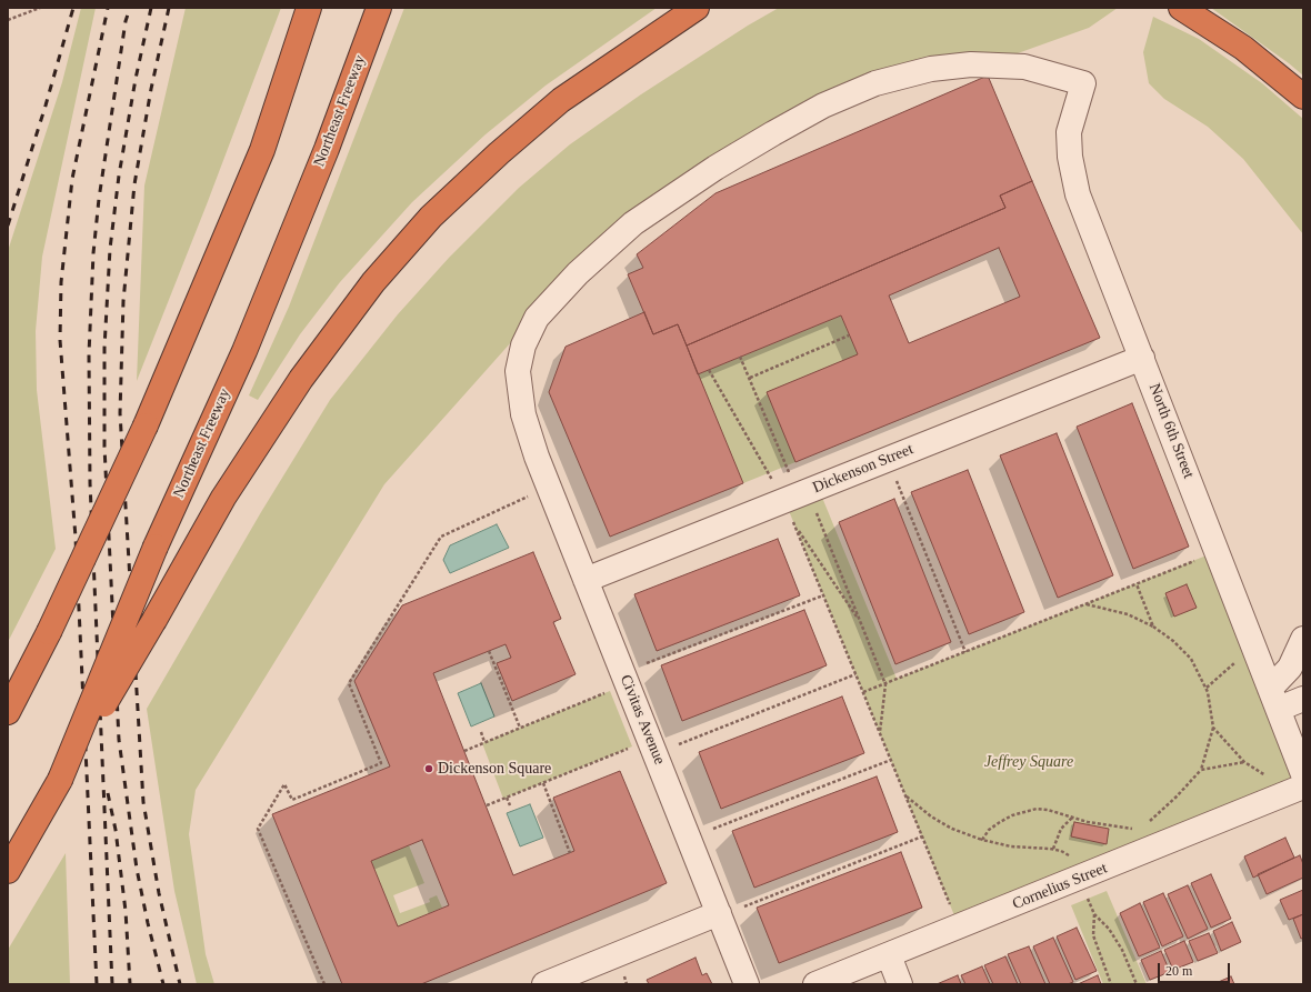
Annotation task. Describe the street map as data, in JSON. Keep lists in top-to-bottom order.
{
  "streets": {
    "highway": ["Northeast Freeway"],
    "street": [
      "North 6th Street",
      "Dickenson Street",
      "Civitas Avenue",
      "Cornelius Street"
    ]
  },
  "crossings": [
    ["North 6th Street", "Dickenson Street"],
    ["North 6th Street", "Civitas Avenue"],
    ["Dickenson Street", "Civitas Avenue"]
  ],
  "parks": ["Jeffrey Square"],
  "places": ["Dickenson Square"],
  "scale_bar": "20 m"
}
